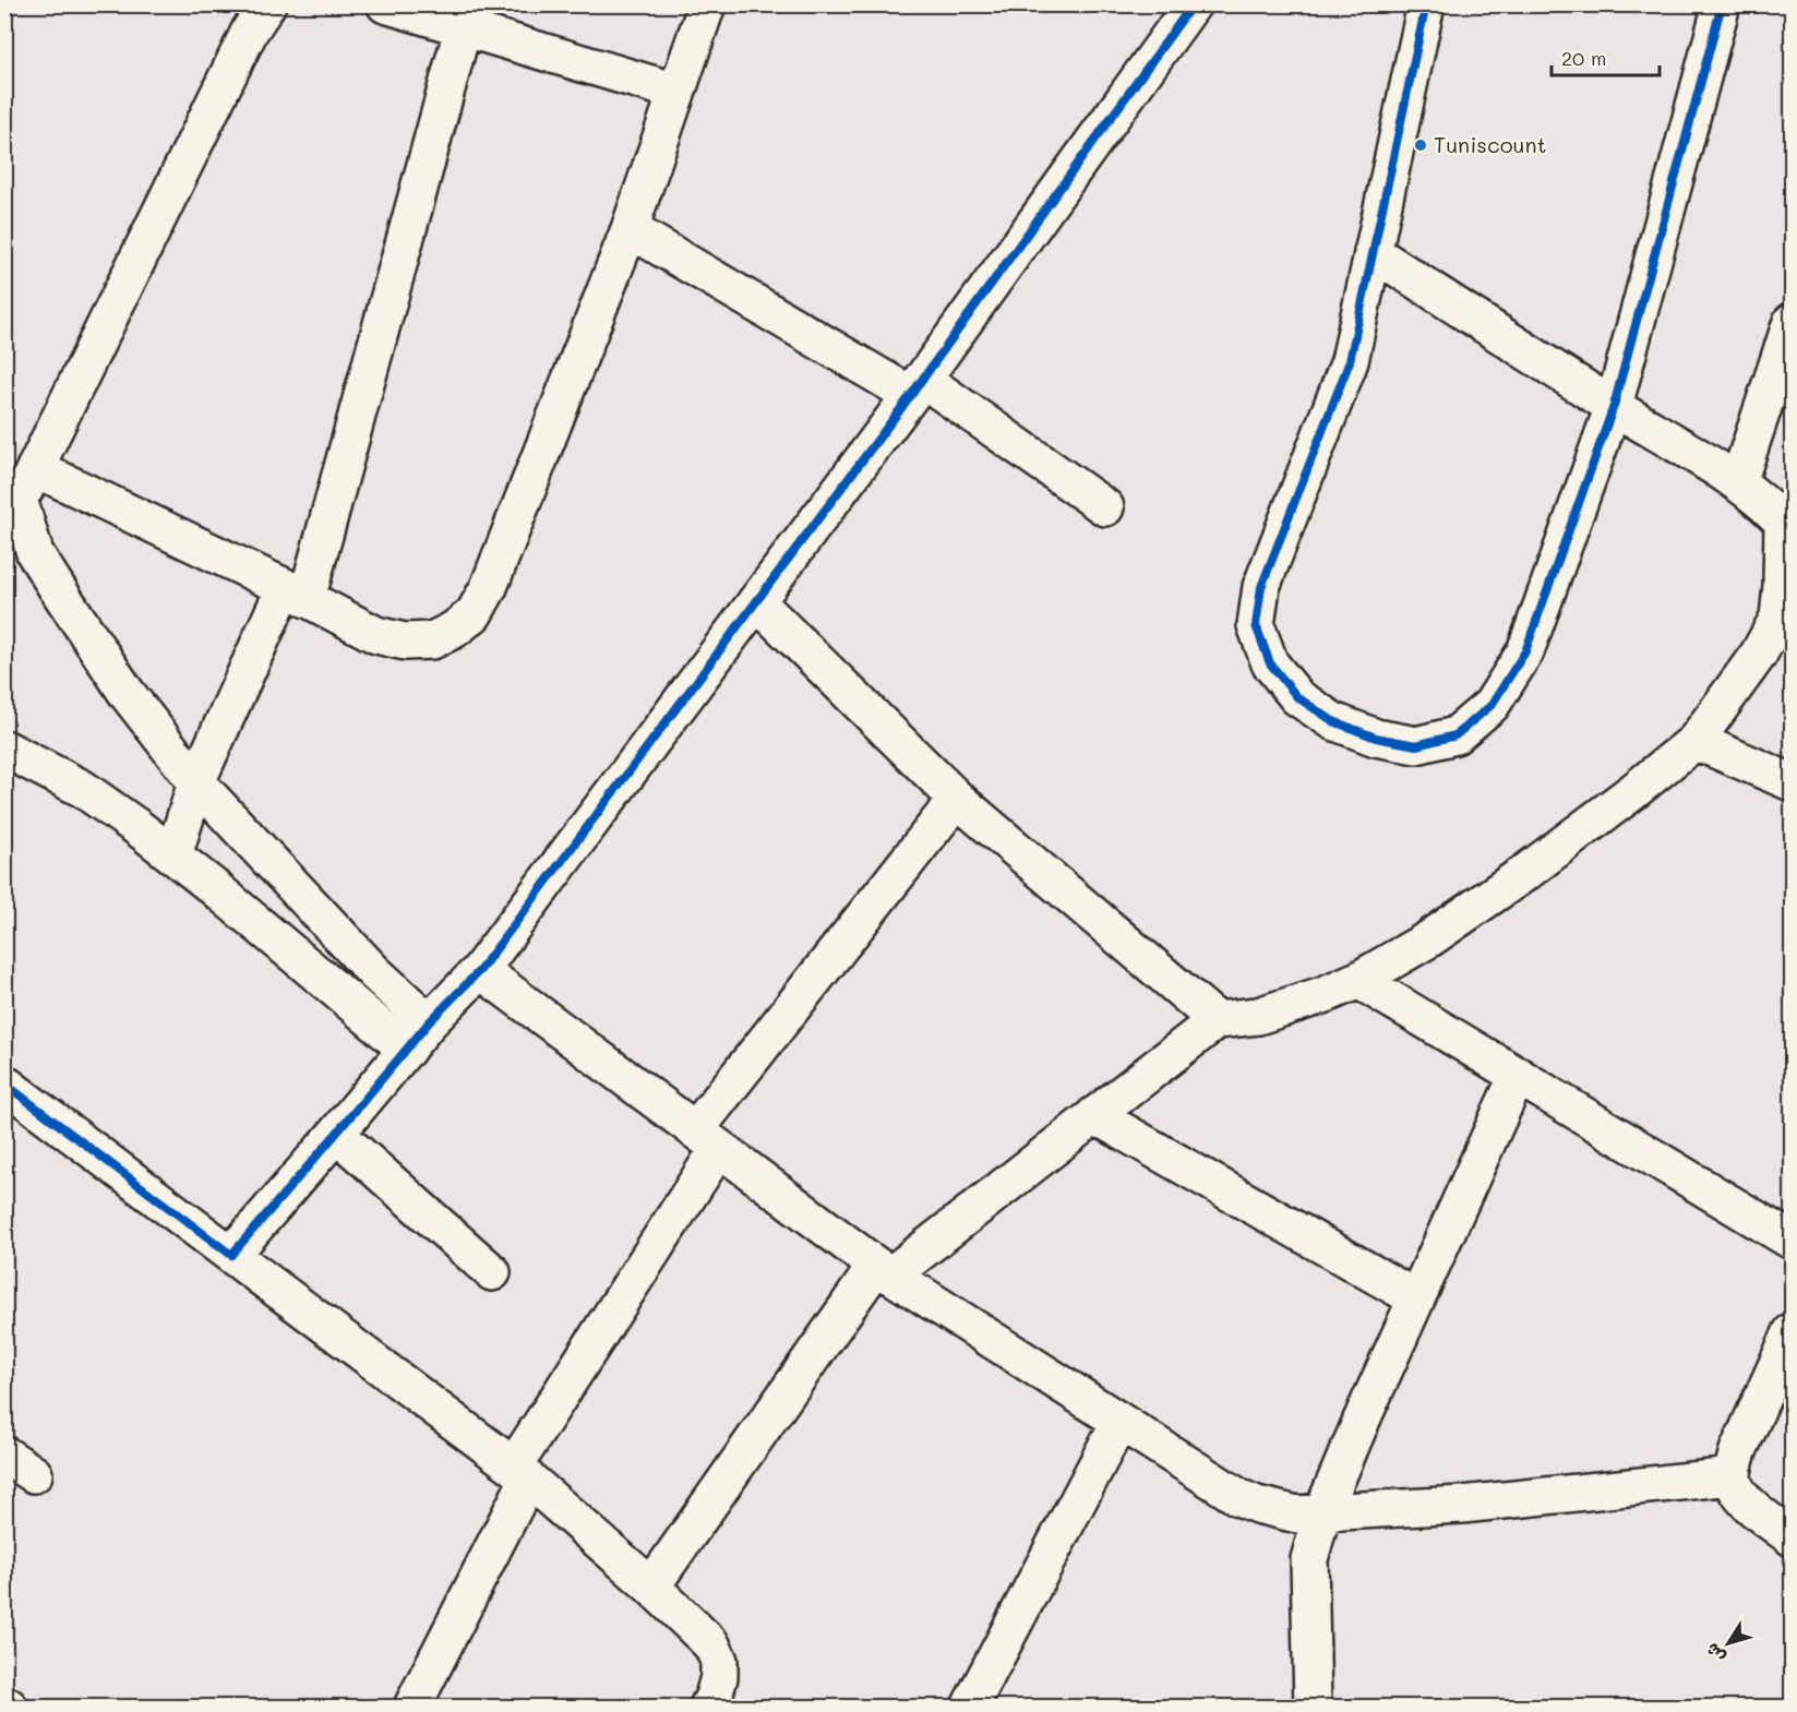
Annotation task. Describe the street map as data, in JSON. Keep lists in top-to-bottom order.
{
  "places": ["Tuniscount"],
  "scale_bar": "20 m",
  "north": "bottom left"
}
